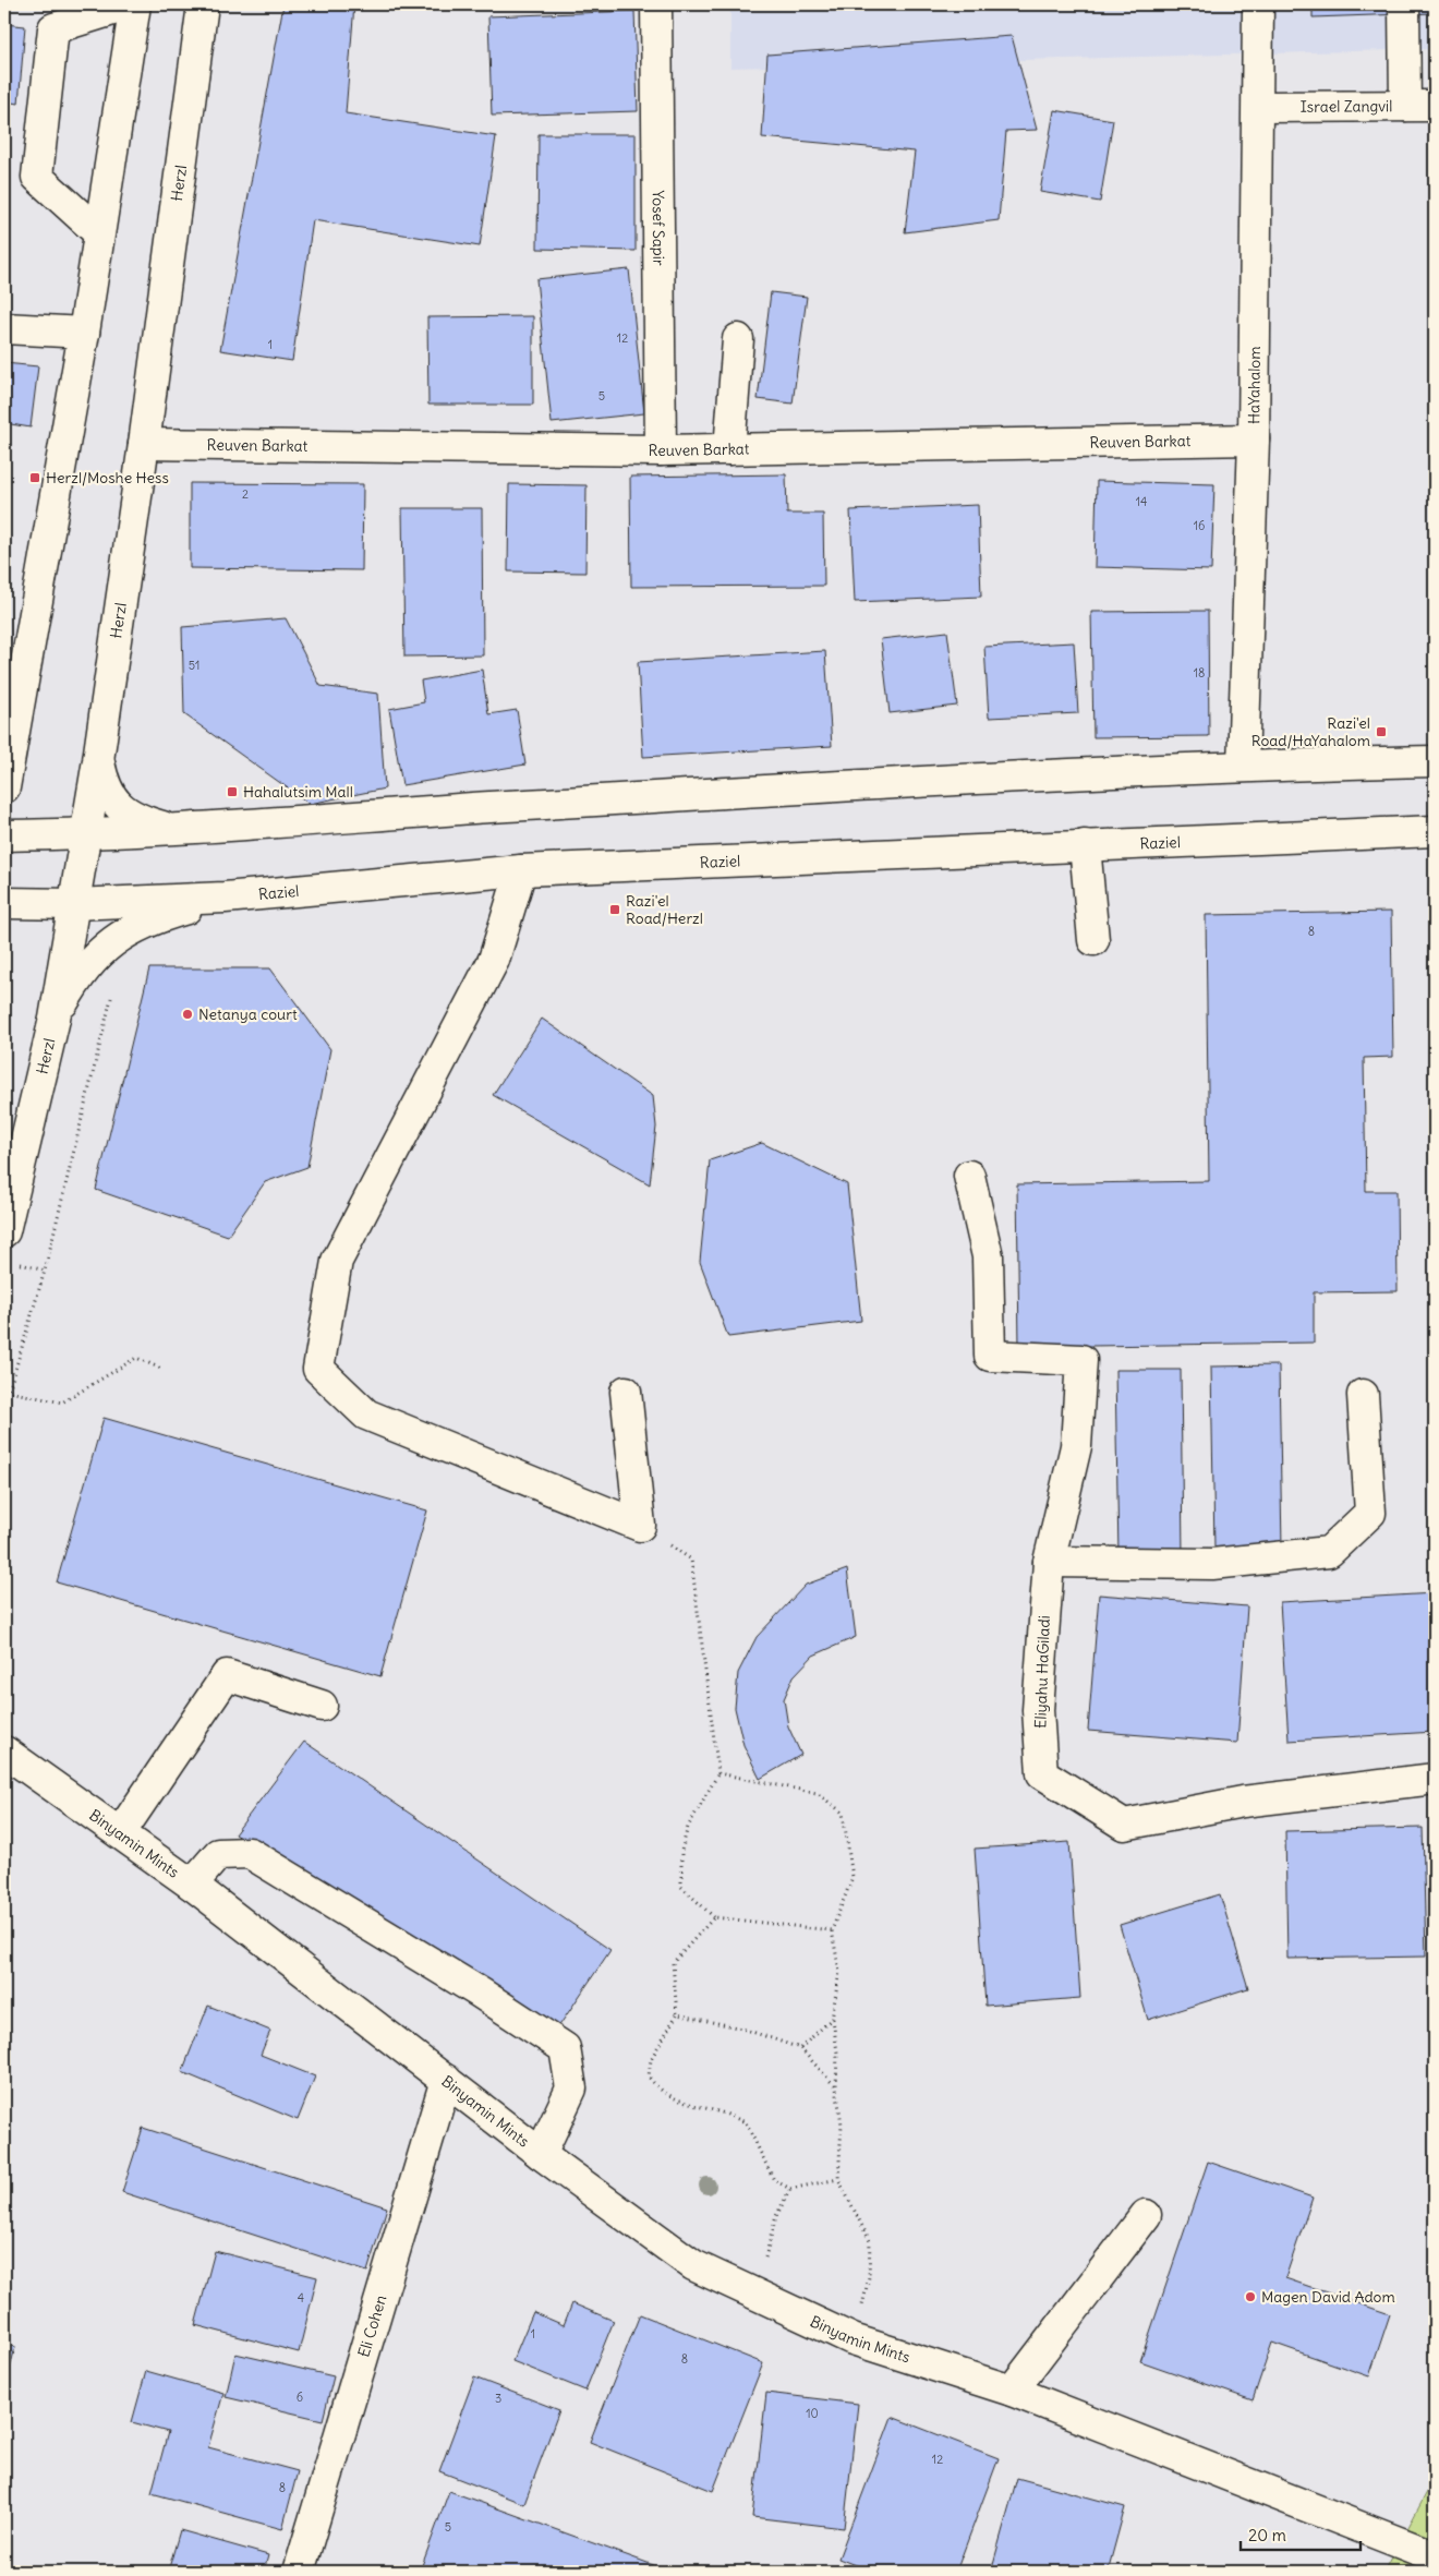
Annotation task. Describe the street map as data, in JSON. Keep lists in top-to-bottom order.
{
  "streets": {
    "street": [
      "Israel Zangvil",
      "Herzl",
      "Yosef Sapir",
      "HaYahalom",
      "Reuven Barkat",
      "Raziel",
      "Eliyahu HaGiladi",
      "Binyamin Mints",
      "Eli Cohen"
    ]
  },
  "crossings": [
    ["Israel Zangvil", "HaYahalom"],
    ["Herzl", "Reuven Barkat"],
    ["Herzl", "Raziel"],
    ["Yosef Sapir", "Reuven Barkat"],
    ["HaYahalom", "Reuven Barkat"],
    ["Binyamin Mints", "Eli Cohen"]
  ],
  "places": {
    "transit": [
      "Herzl/Moshe Hess",
      "Razi'el Road/HaYahalom",
      "Hahalutsim Mall",
      "Razi'el Road/Herzl"
    ],
    "other": ["Netanya court", "Magen David Adom"]
  },
  "house_numbers": [
    "12",
    "1",
    "5",
    "2",
    "14",
    "16",
    "51",
    "18",
    "8",
    "4",
    "1",
    "8",
    "6",
    "3",
    "10",
    "12",
    "8",
    "5"
  ],
  "scale_bar": "20 m"
}
